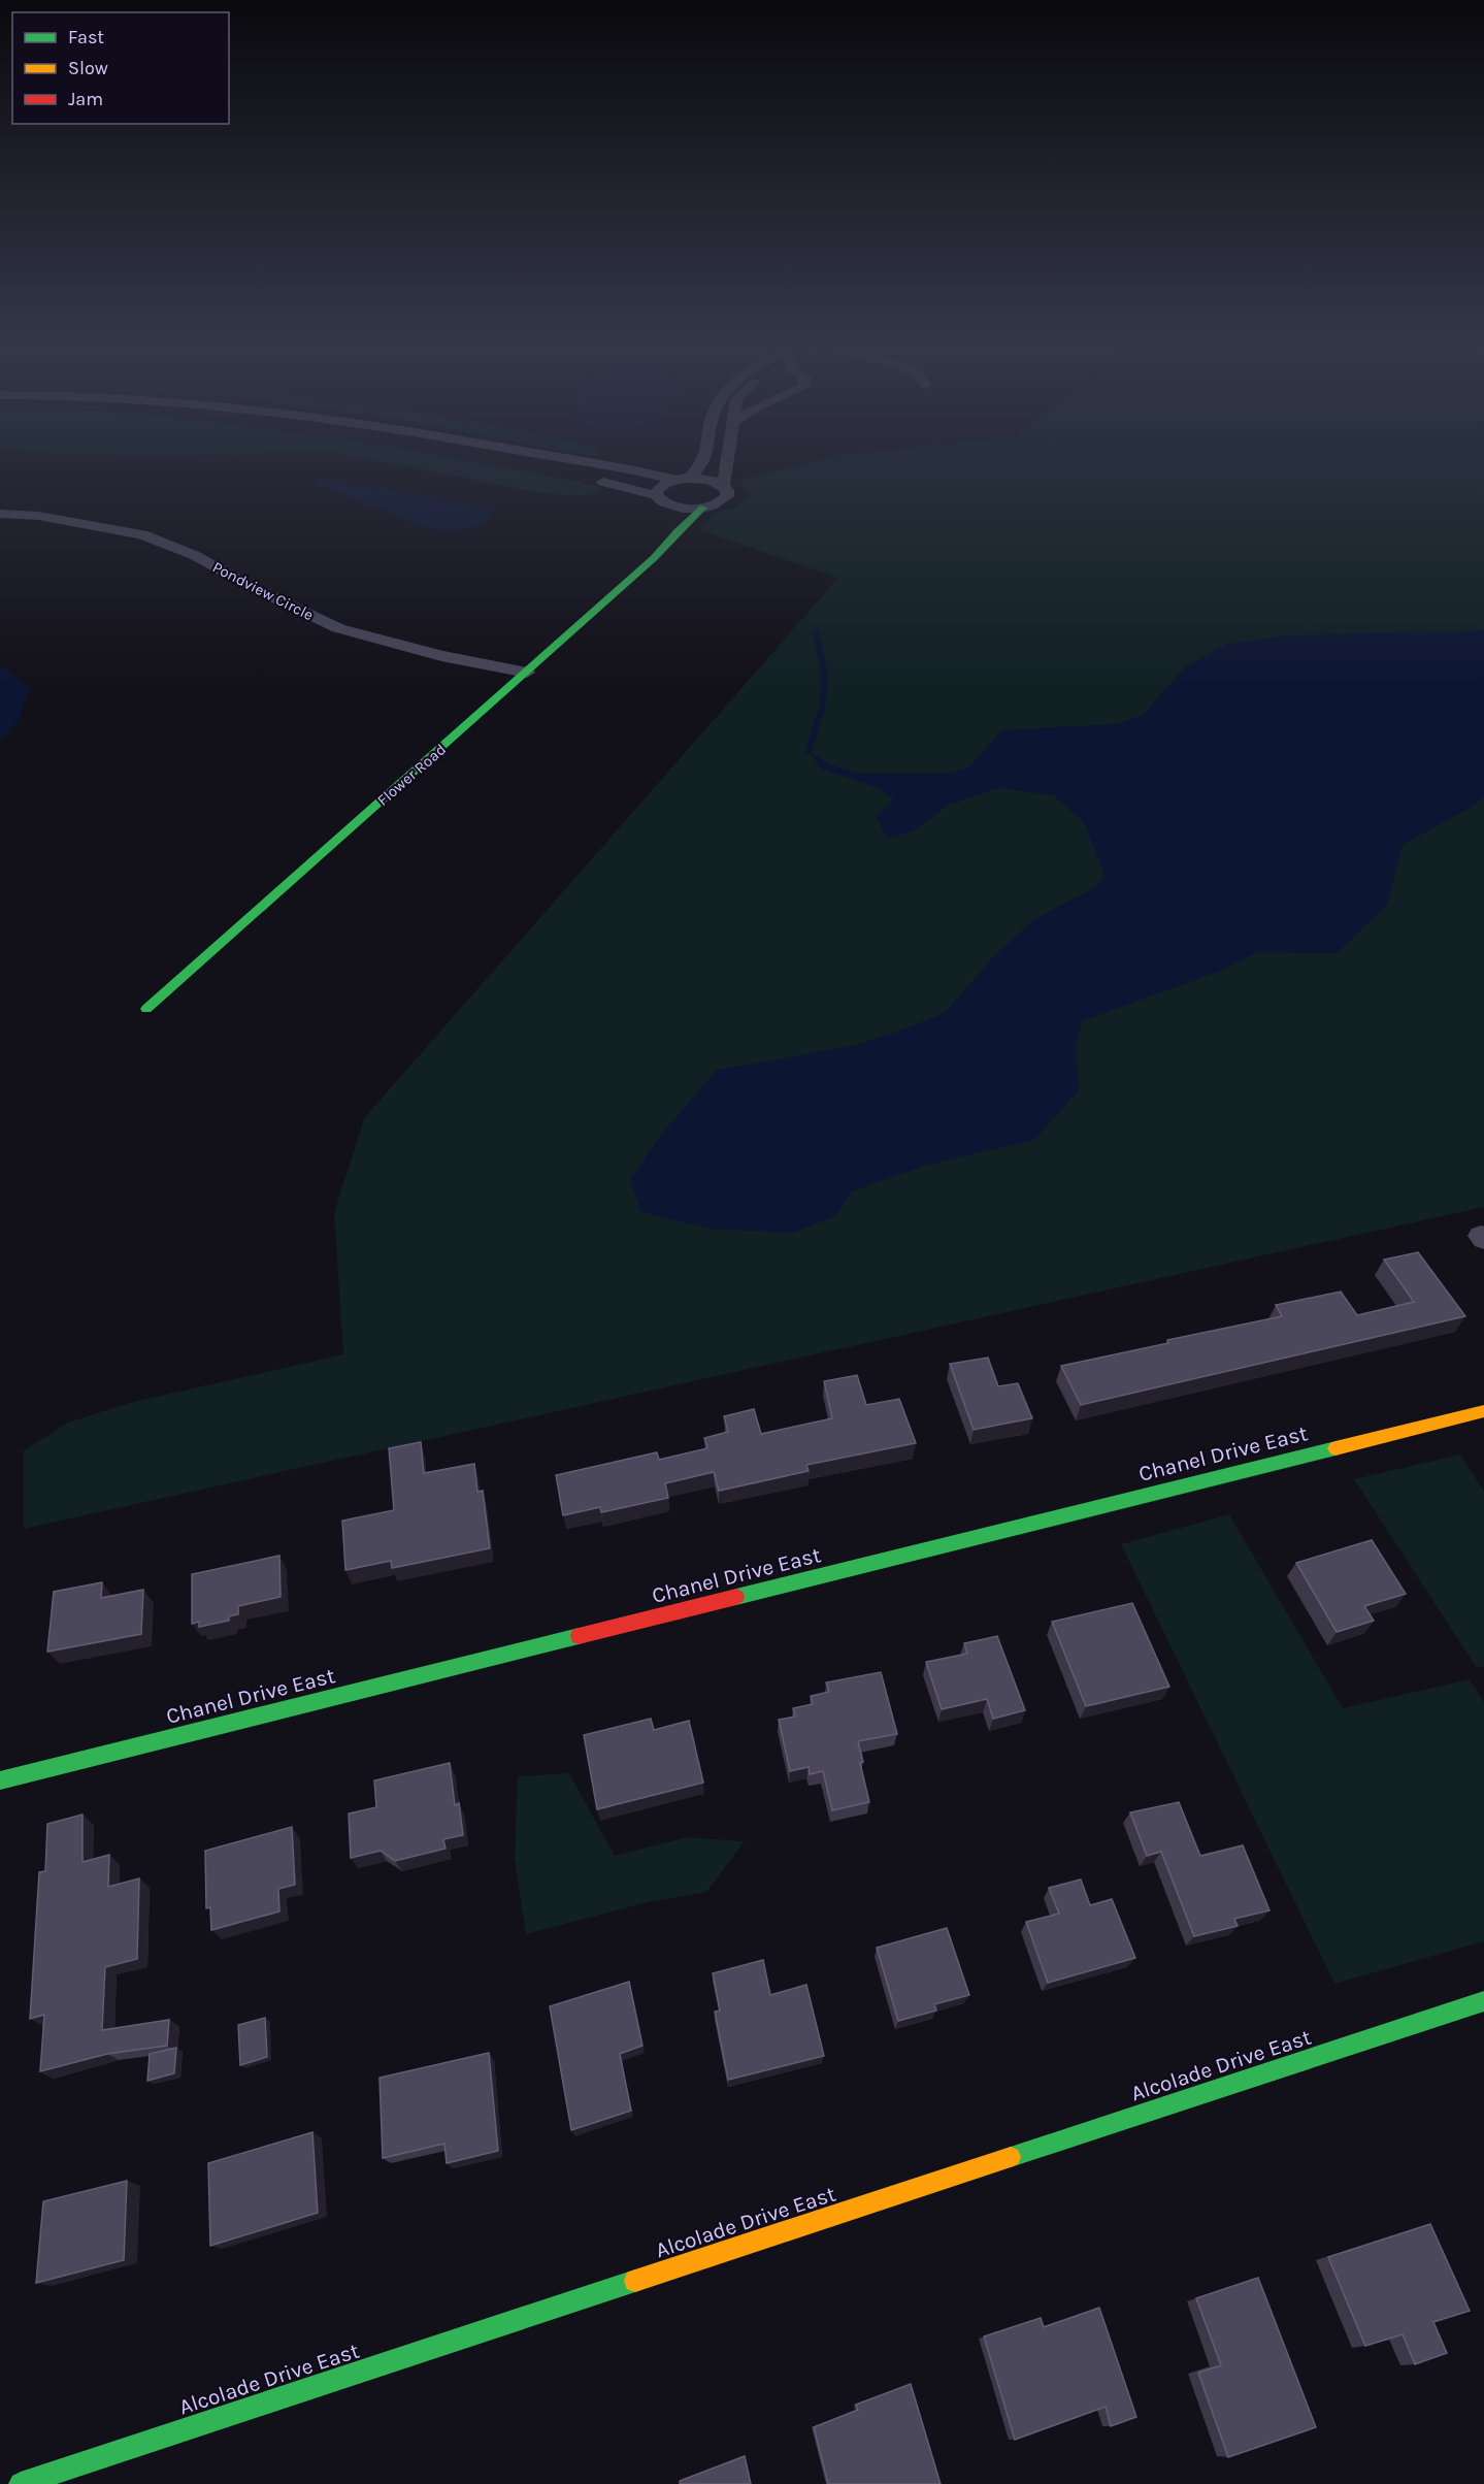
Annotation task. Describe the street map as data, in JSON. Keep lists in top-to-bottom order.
{
  "streets": {
    "street": [
      "Pondview Circle",
      "Flower Road",
      "Chanel Drive East",
      "Alcolade Drive East"
    ]
  },
  "crossings": [
    ["Pondview Circle", "Flower Road"]
  ],
  "legend": ["Fast", "Slow", "Jam"]
}
